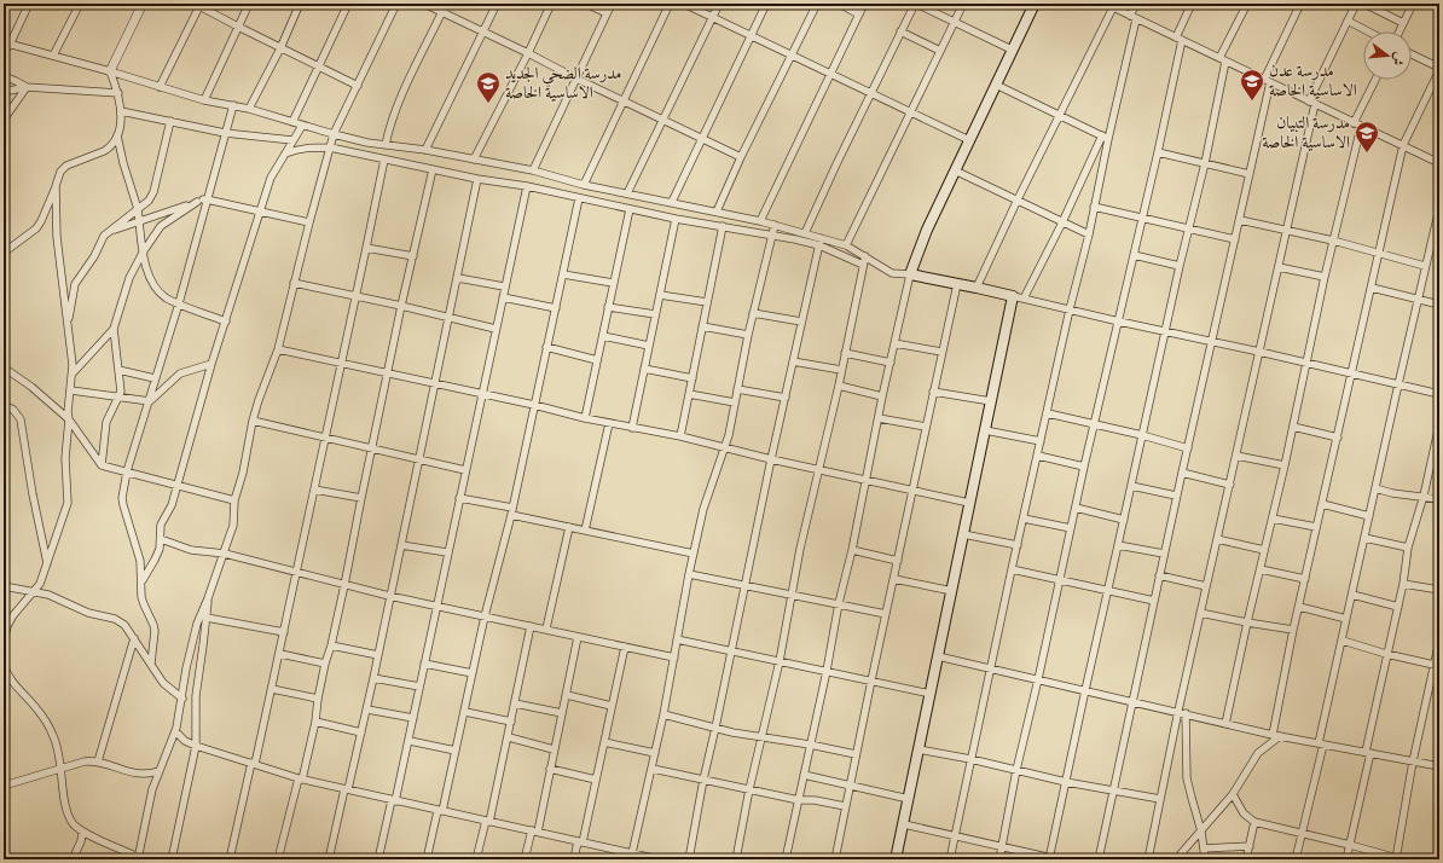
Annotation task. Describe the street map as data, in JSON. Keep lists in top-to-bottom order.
{
  "places": {
    "school or university": ["مدرسة عدن الاساسية الخاصة", "مدرسة الضحي الجديد الاساسية الخاصة", "مدرسة التبيان الاساسية الخاصة"]
  },
  "north": "right"
}
